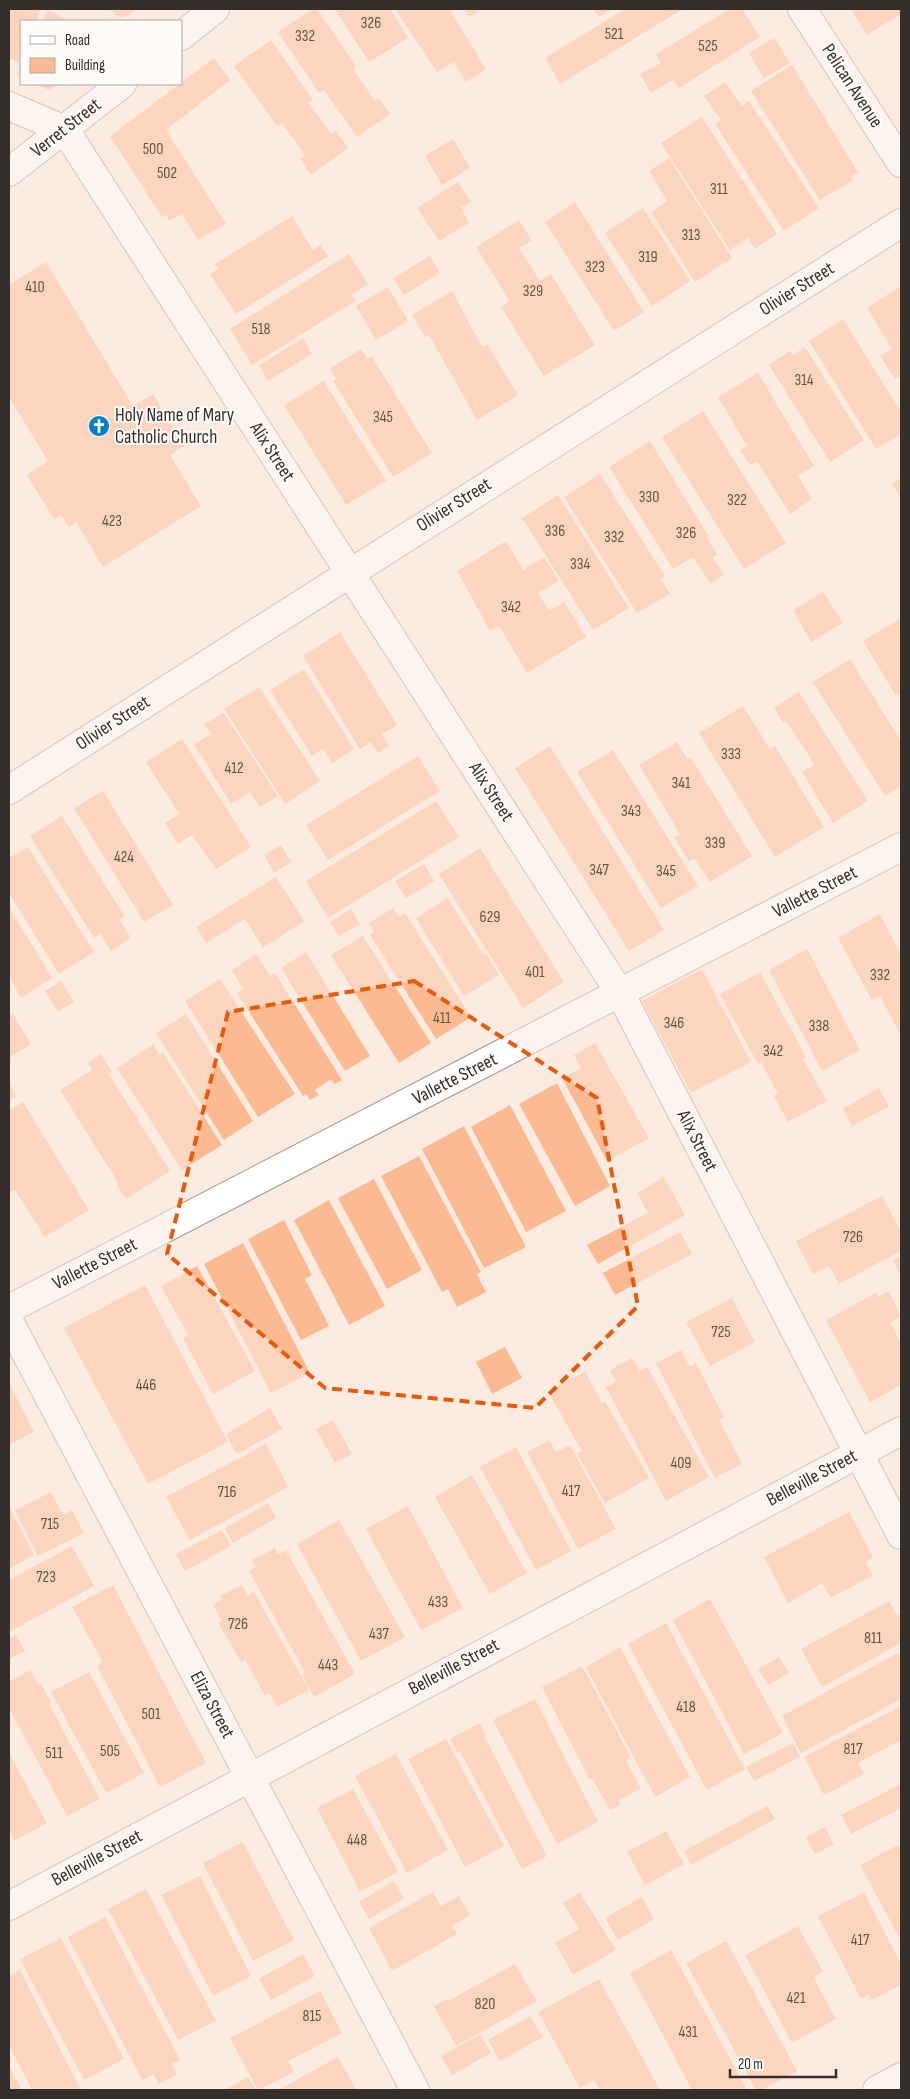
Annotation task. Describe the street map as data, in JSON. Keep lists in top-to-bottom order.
{
  "streets": {
    "street": [
      "Pelican Avenue",
      "Verret Street",
      "Olivier Street",
      "Alix Street",
      "Vallette Street",
      "Belleville Street",
      "Eliza Street"
    ]
  },
  "crossings": [
    ["Verret Street", "Alix Street"],
    ["Olivier Street", "Alix Street"],
    ["Alix Street", "Vallette Street"],
    ["Alix Street", "Belleville Street"],
    ["Belleville Street", "Eliza Street"]
  ],
  "places": {
    "church": ["Holy Name of Mary Catholic Church"]
  },
  "house_numbers": [
    "326",
    "521",
    "332",
    "525",
    "500",
    "502",
    "311",
    "313",
    "319",
    "323",
    "410",
    "329",
    "518",
    "314",
    "345",
    "330",
    "322",
    "423",
    "336",
    "326",
    "332",
    "334",
    "342",
    "333",
    "412",
    "341",
    "343",
    "339",
    "424",
    "347",
    "345",
    "629",
    "401",
    "332",
    "411",
    "346",
    "338",
    "342",
    "726",
    "725",
    "446",
    "409",
    "417",
    "716",
    "715",
    "723",
    "433",
    "726",
    "437",
    "811",
    "443",
    "418",
    "501",
    "817",
    "505",
    "511",
    "448",
    "417",
    "421",
    "820",
    "815",
    "431"
  ],
  "legend": ["Road", "Building"],
  "scale_bar": "20 m"
}
